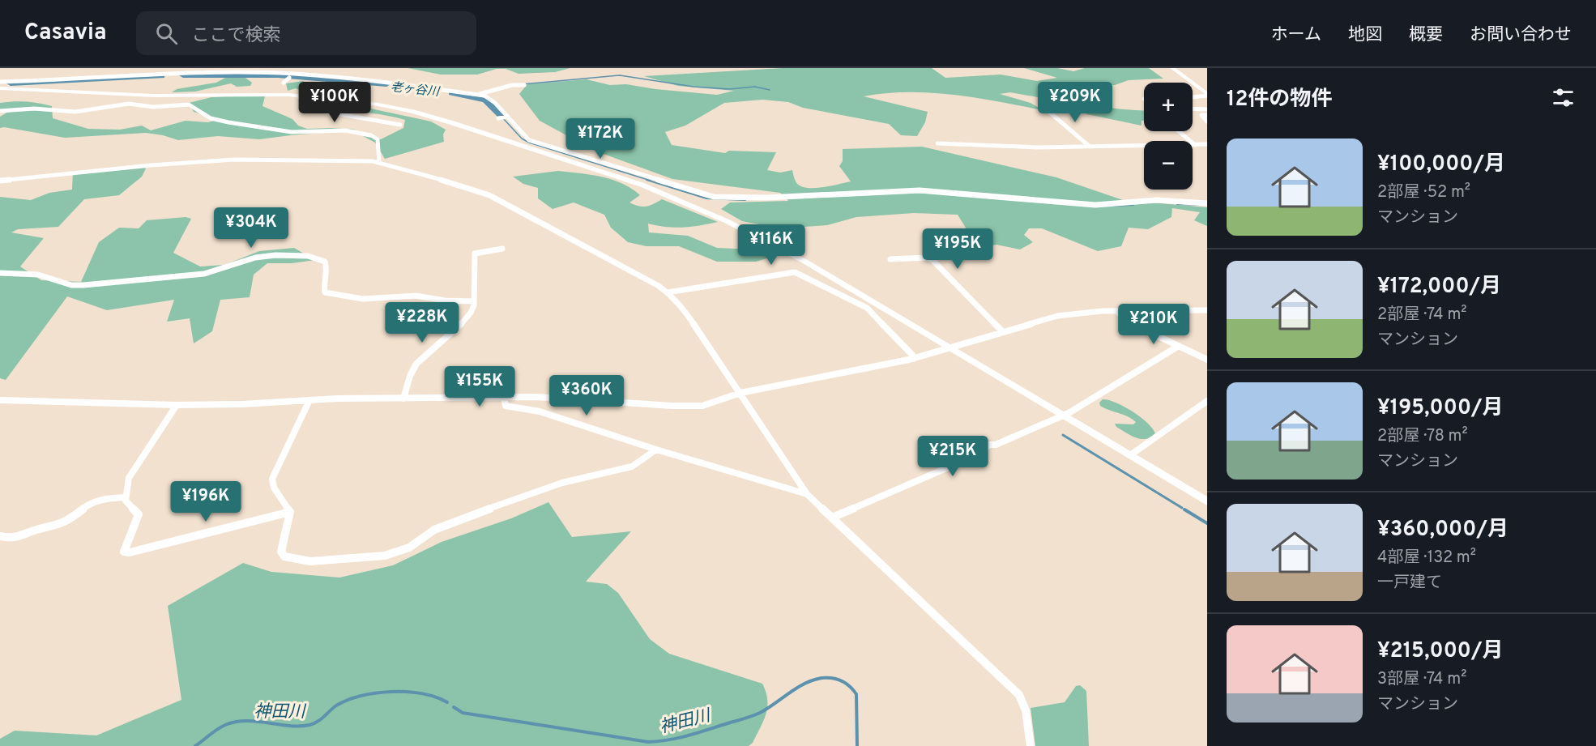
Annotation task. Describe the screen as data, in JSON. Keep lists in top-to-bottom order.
{
  "water": ["老ヶ谷川", "神田川"],
  "page": {
    "header": "Casavia",
    "search": "ここで検索",
    "nav": [
      "ホーム",
      "地図",
      "概要",
      "お問い合わせ"
    ],
    "heading": "12件の物件",
    "price": [
      "¥100K",
      "¥209K",
      "¥172K",
      "¥304K",
      "¥116K",
      "¥195K",
      "¥228K",
      "¥210K",
      "¥155K",
      "¥360K",
      "¥215K",
      "¥196K"
    ],
    "map_buttons": ["+", "−"],
    "list": [
      {
        "name": "¥100,000/月",
        "note": "2部屋 · 52 m² · マンション"
      },
      {
        "name": "¥172,000/月",
        "note": "2部屋 · 74 m² · マンション"
      },
      {
        "name": "¥195,000/月",
        "note": "2部屋 · 78 m² · マンション"
      },
      {
        "name": "¥360,000/月",
        "note": "4部屋 · 132 m² · 一戸建て"
      },
      {
        "name": "¥215,000/月",
        "note": "3部屋 · 74 m² · マンション"
      }
    ]
  }
}
